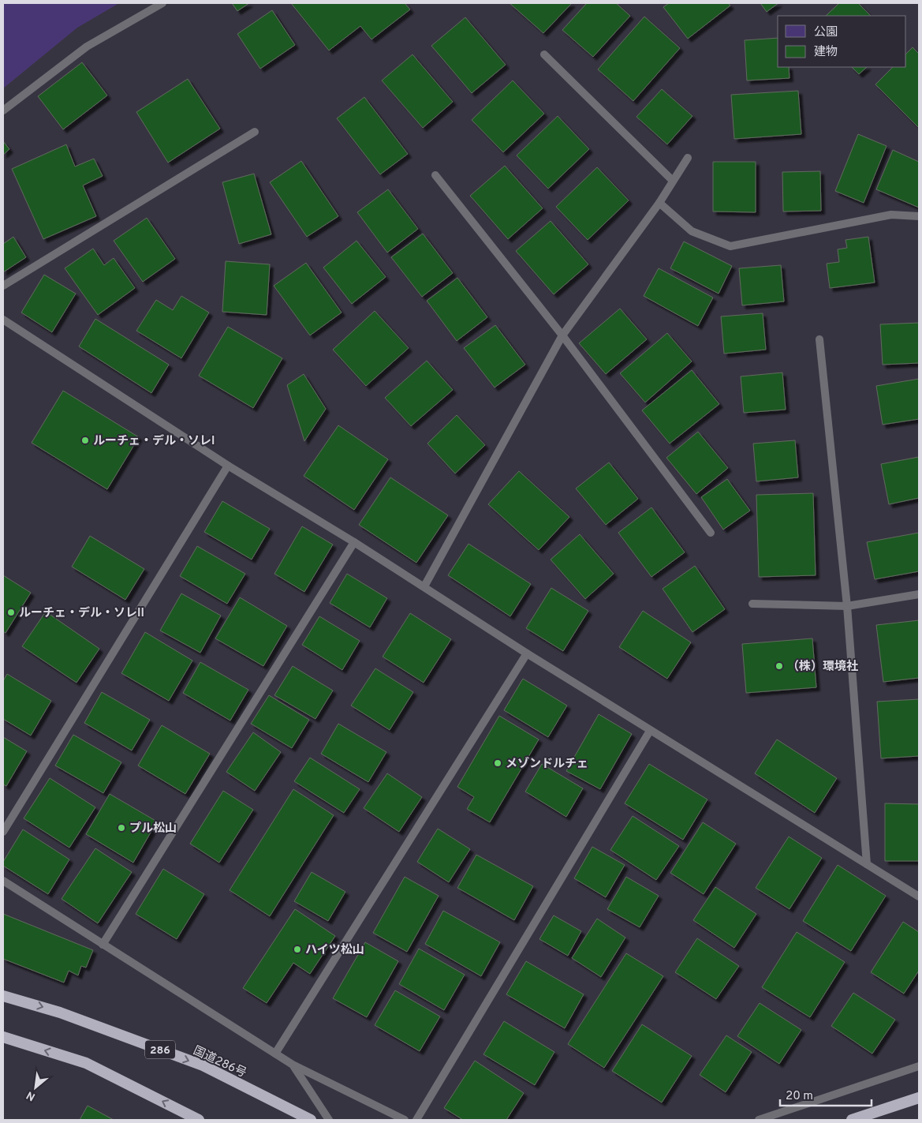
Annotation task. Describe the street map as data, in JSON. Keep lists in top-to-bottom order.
{
  "streets": {
    "highway": ["286", "国道286号"]
  },
  "places": [
    "ルーチェ・デル・ソレI",
    "ルーチェ・デル・ソレII",
    "（株）環境社",
    "メゾンドルチェ",
    "プル松山",
    "ハイツ松山"
  ],
  "legend": ["公園", "建物"],
  "scale_bar": "20 m",
  "north": "bottom left"
}
